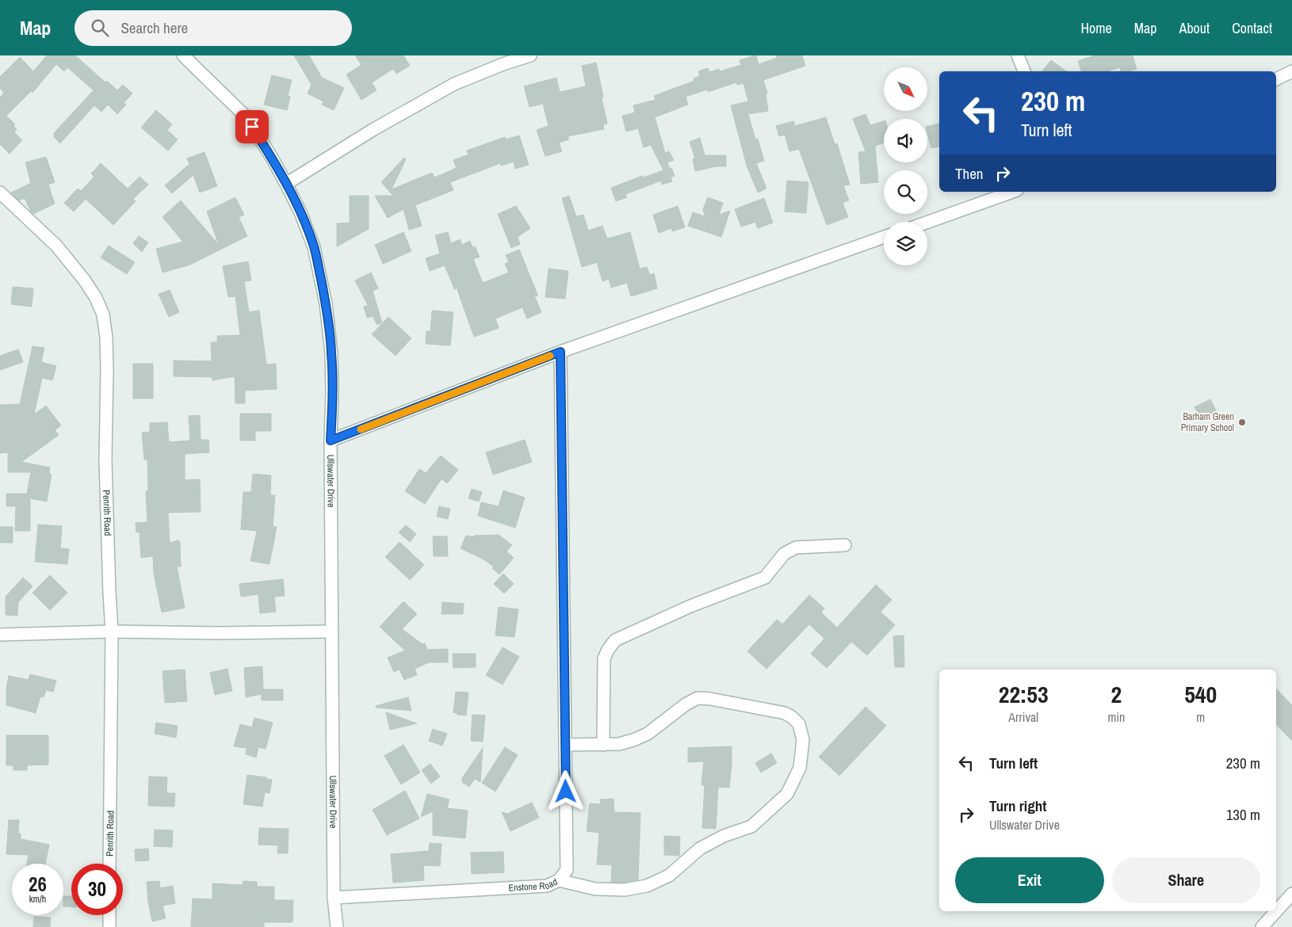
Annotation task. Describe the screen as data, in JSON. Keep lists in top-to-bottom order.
{
  "streets": {
    "street": ["Ullswater Drive", "Penrith Road", "Enstone Road"]
  },
  "crossings": [
    ["Ullswater Drive", "Enstone Road"]
  ],
  "places": ["Barham Green Primary School"],
  "north": "bottom right",
  "page": {
    "header": "Map",
    "search": "Search here",
    "nav": [
      "Home",
      "Map",
      "About",
      "Contact"
    ],
    "turn": ["230 m", "Turn left"],
    "then": "Then",
    "eta": [
      "22:53",
      "Arrival",
      "2",
      "min",
      "540",
      "m"
    ],
    "list": [
      {
        "name": "Turn left",
        "value": "230 m"
      },
      {
        "name": "Turn right",
        "note": "Ullswater Drive",
        "value": "130 m"
      }
    ],
    "buttons": ["Exit", "Share"],
    "speed": "26 km/h",
    "limit": "30"
  }
}
